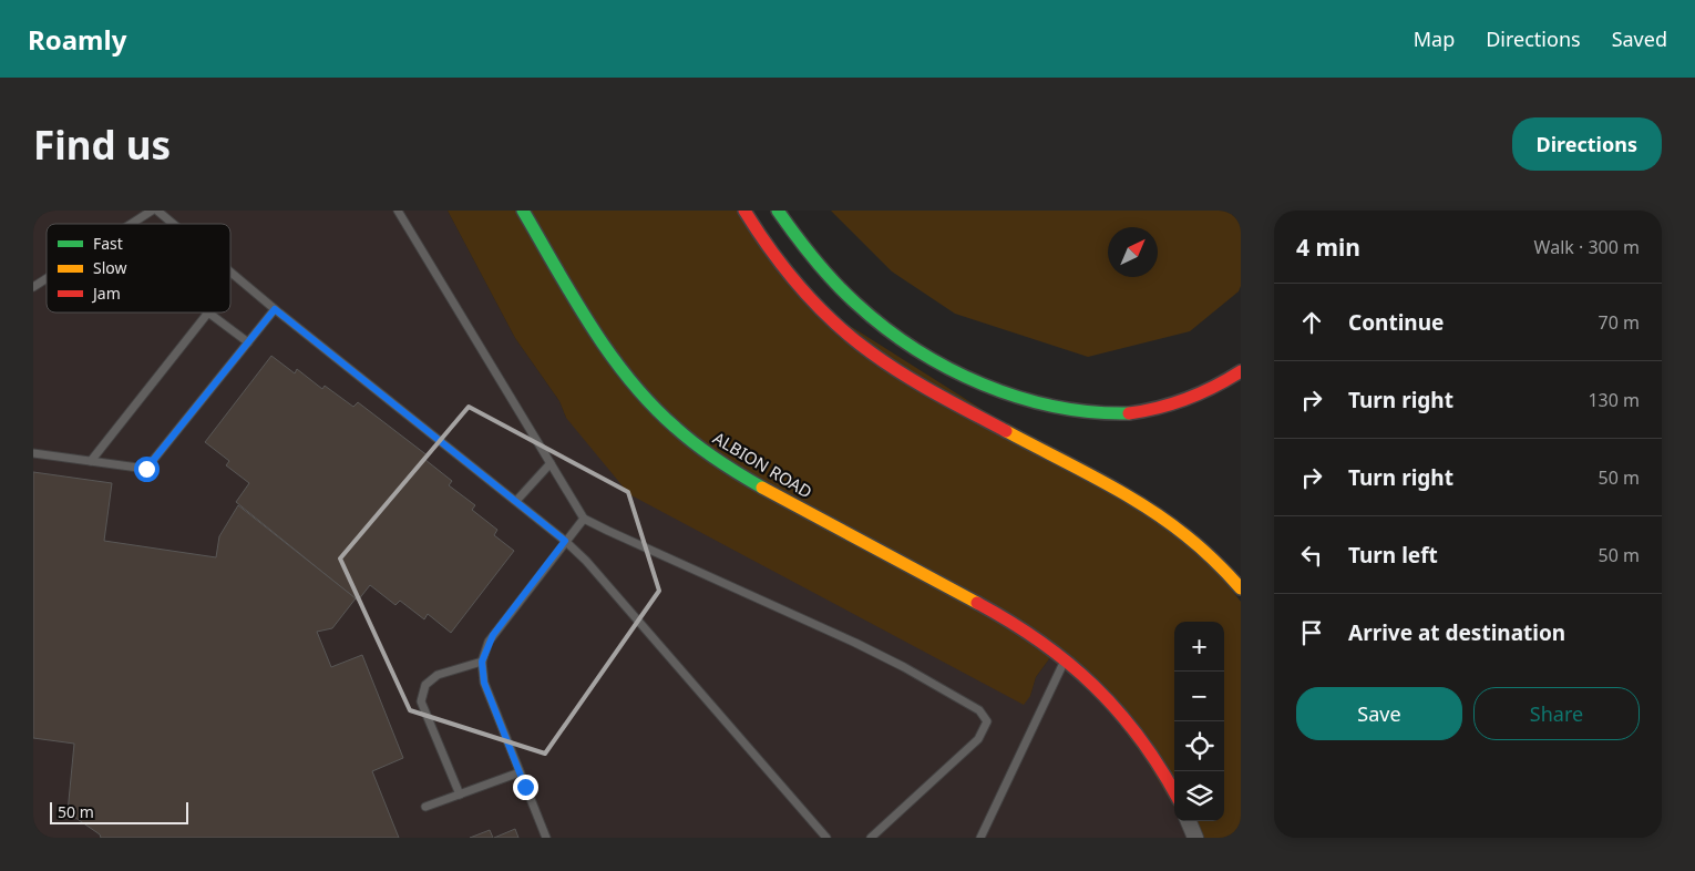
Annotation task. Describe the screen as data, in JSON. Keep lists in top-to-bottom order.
{
  "streets": {
    "main road": ["ALBION ROAD"]
  },
  "legend": ["Fast", "Slow", "Jam"],
  "scale_bar": "50 m",
  "north": "top right",
  "page": {
    "header": "Roamly",
    "nav": ["Map", "Directions", "Saved"],
    "buttons": [
      "Directions",
      ["Save", "Share"]
    ],
    "title": "Find us",
    "heading": ["4 min", "Walk · 300 m"],
    "list": [
      ["Continue", "70 m"],
      ["Turn right", "130 m"],
      ["Turn right", "50 m"],
      ["Turn left", "50 m"],
      "Arrive at destination"
    ],
    "map_buttons": ["+", "−"],
    "scale": "50 m"
  }
}
